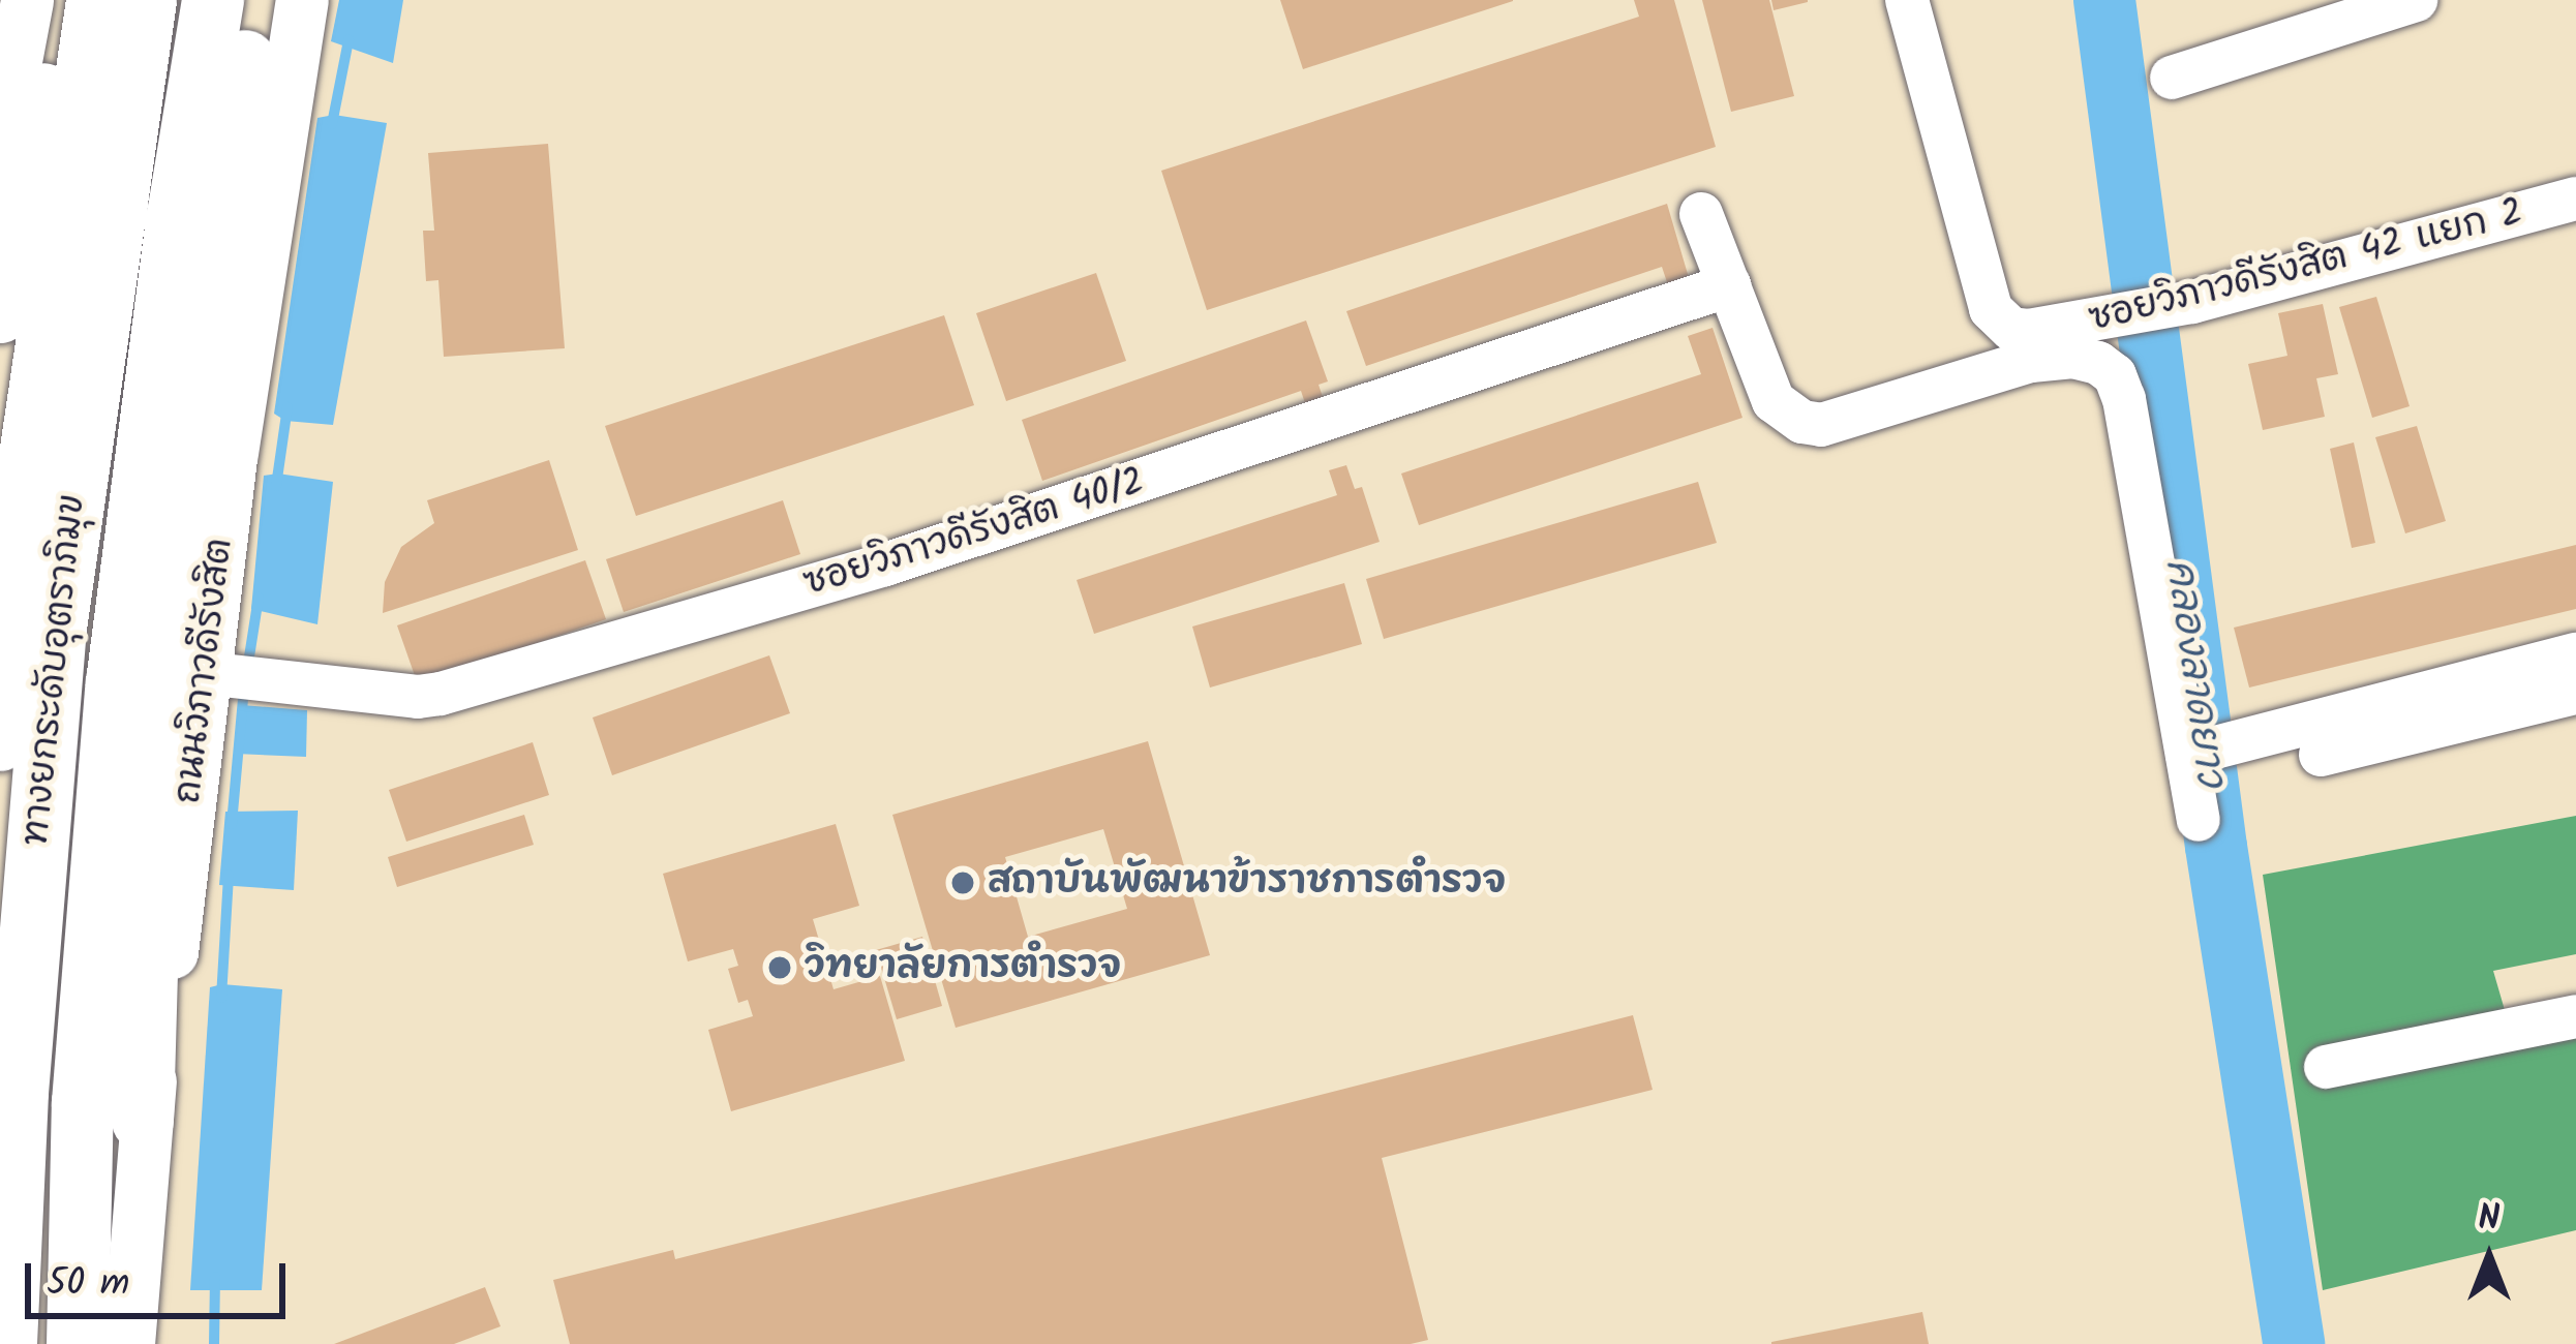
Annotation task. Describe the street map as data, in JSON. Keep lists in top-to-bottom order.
{
  "streets": {
    "highway": ["ทางยกระดับอุตราภิมุข"],
    "main road": ["ถนนวิภาวดีรังสิต"],
    "street": ["ซอยวิภาวดีรังสิต 42 แยก 2", "ซอยวิภาวดีรังสิต 40/2"]
  },
  "crossings": [
    ["ซอยวิภาวดีรังสิต 40/2", "ถนนวิภาวดีรังสิต"]
  ],
  "water": ["คลองลาดยาว"],
  "places": ["สถาบันพัฒนาข้าราชการตำรวจ", "วิทยาลัยการตำรวจ"],
  "scale_bar": "50 m",
  "north": "top"
}
